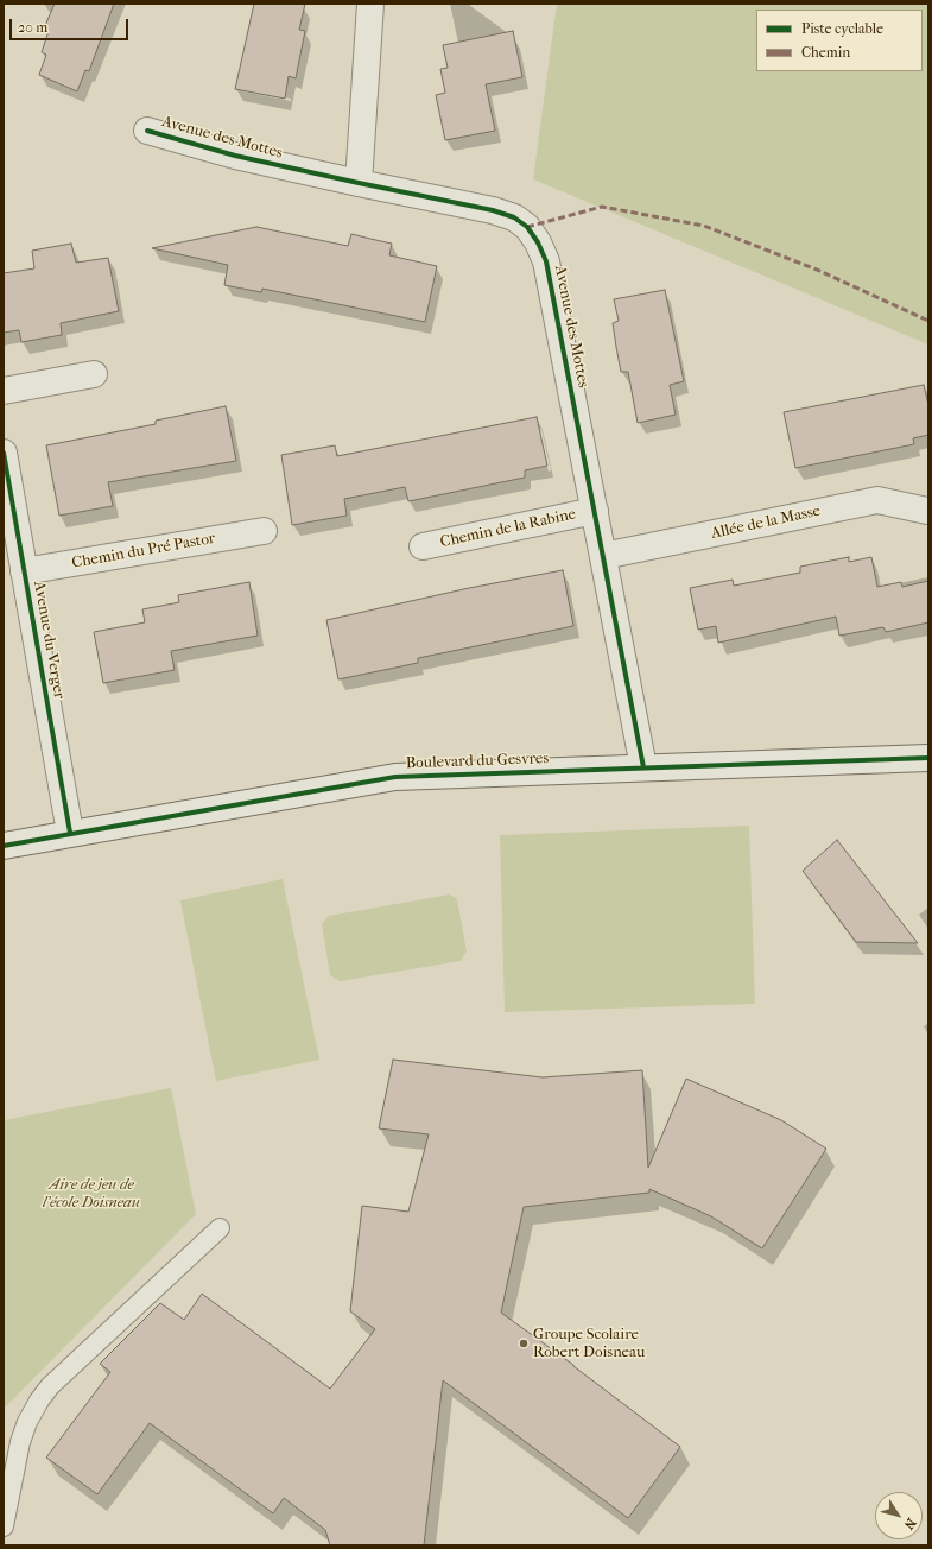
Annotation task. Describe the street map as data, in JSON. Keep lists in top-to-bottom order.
{
  "streets": {
    "street": [
      "Avenue des Mottes",
      "Allée de la Masse",
      "Chemin de la Rabine",
      "Chemin du Pré Pastor",
      "Avenue du Verger",
      "Boulevard du Gesvres"
    ]
  },
  "crossings": [
    ["Avenue des Mottes", "Allée de la Masse"],
    ["Avenue des Mottes", "Chemin de la Rabine"],
    ["Avenue des Mottes", "Boulevard du Gesvres"],
    ["Chemin du Pré Pastor", "Avenue du Verger"],
    ["Avenue du Verger", "Boulevard du Gesvres"]
  ],
  "parks": ["Aire de jeu de l'école Doisneau"],
  "places": ["Groupe Scolaire Robert Doisneau"],
  "legend": ["Piste cyclable", "Chemin"],
  "scale_bar": "20 m",
  "north": "bottom right"
}
